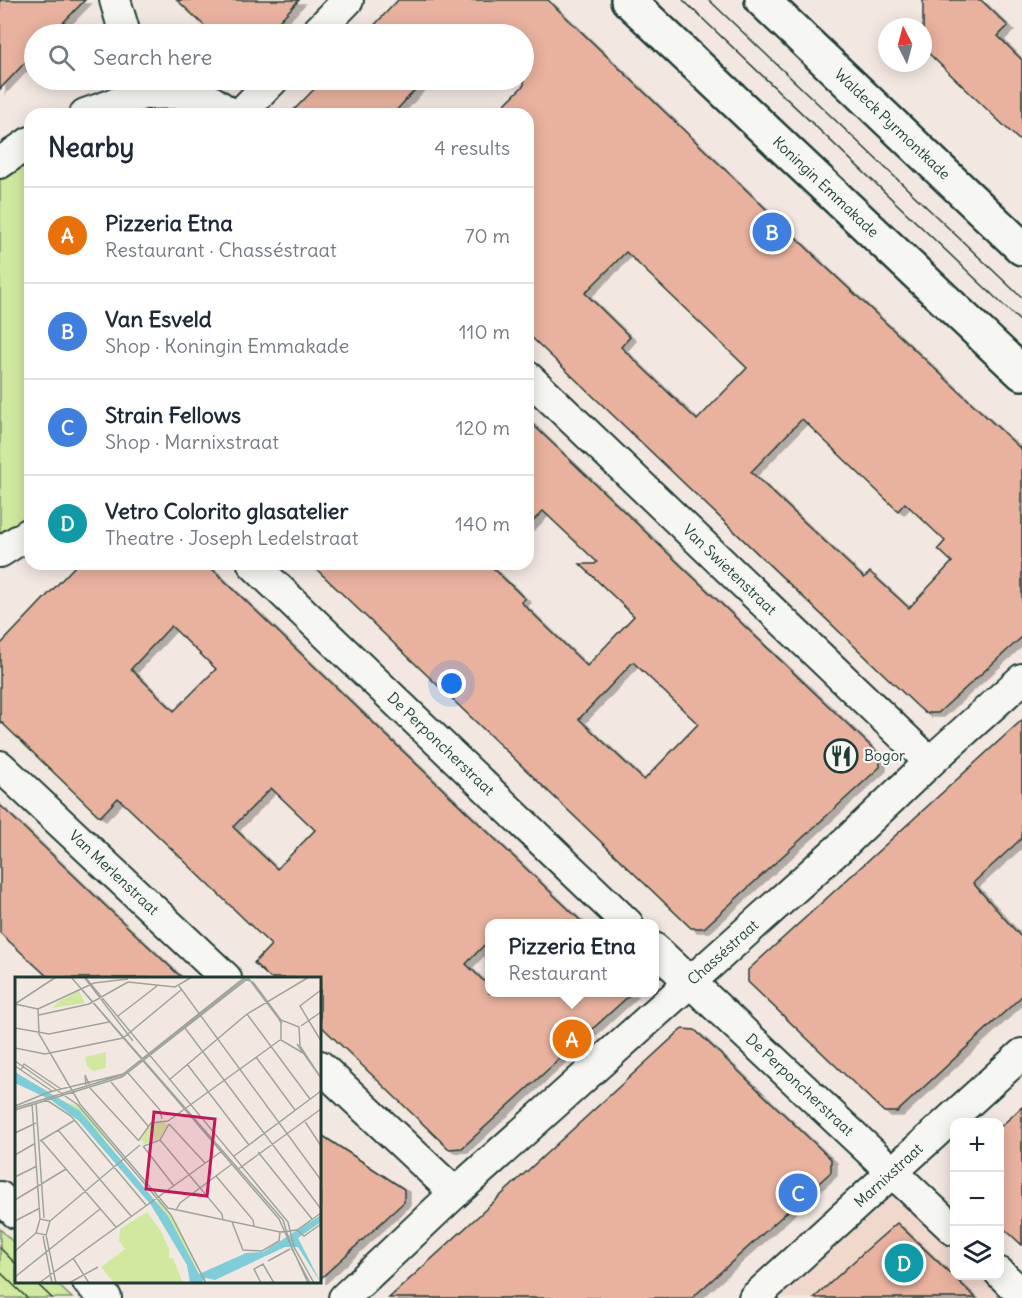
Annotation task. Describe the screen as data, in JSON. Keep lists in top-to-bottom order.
{
  "streets": {
    "main road": ["Waldeck Pyrmontkade", "Koningin Emmakade"],
    "street": [
      "Van Swietenstraat",
      "De Perponcherstraat",
      "Van Merlenstraat",
      "Chasséstraat",
      "Marnixstraat"
    ]
  },
  "crossings": [
    ["Van Swietenstraat", "Chasséstraat"],
    ["De Perponcherstraat", "Chasséstraat"],
    ["De Perponcherstraat", "Marnixstraat"]
  ],
  "places": {
    "restaurant": ["Bogor"]
  },
  "north": "top",
  "page": {
    "search": "Search here",
    "heading": ["Nearby", "4 results"],
    "list": [
      {
        "mark": "A",
        "name": "Pizzeria Etna",
        "note": "Restaurant · Chasséstraat",
        "value": "70 m"
      },
      {
        "mark": "B",
        "name": "Van Esveld",
        "note": "Shop · Koningin Emmakade",
        "value": "110 m"
      },
      {
        "mark": "C",
        "name": "Strain Fellows",
        "note": "Shop · Marnixstraat",
        "value": "120 m"
      },
      {
        "mark": "D",
        "name": "Vetro Colorito glasatelier",
        "note": "Theatre · Joseph Ledelstraat",
        "value": "140 m"
      }
    ],
    "pins": [
      "B",
      "A",
      "C",
      "D"
    ],
    "popup": ["Pizzeria Etna", "Restaurant"],
    "map_buttons": ["+", "−"]
  }
}
